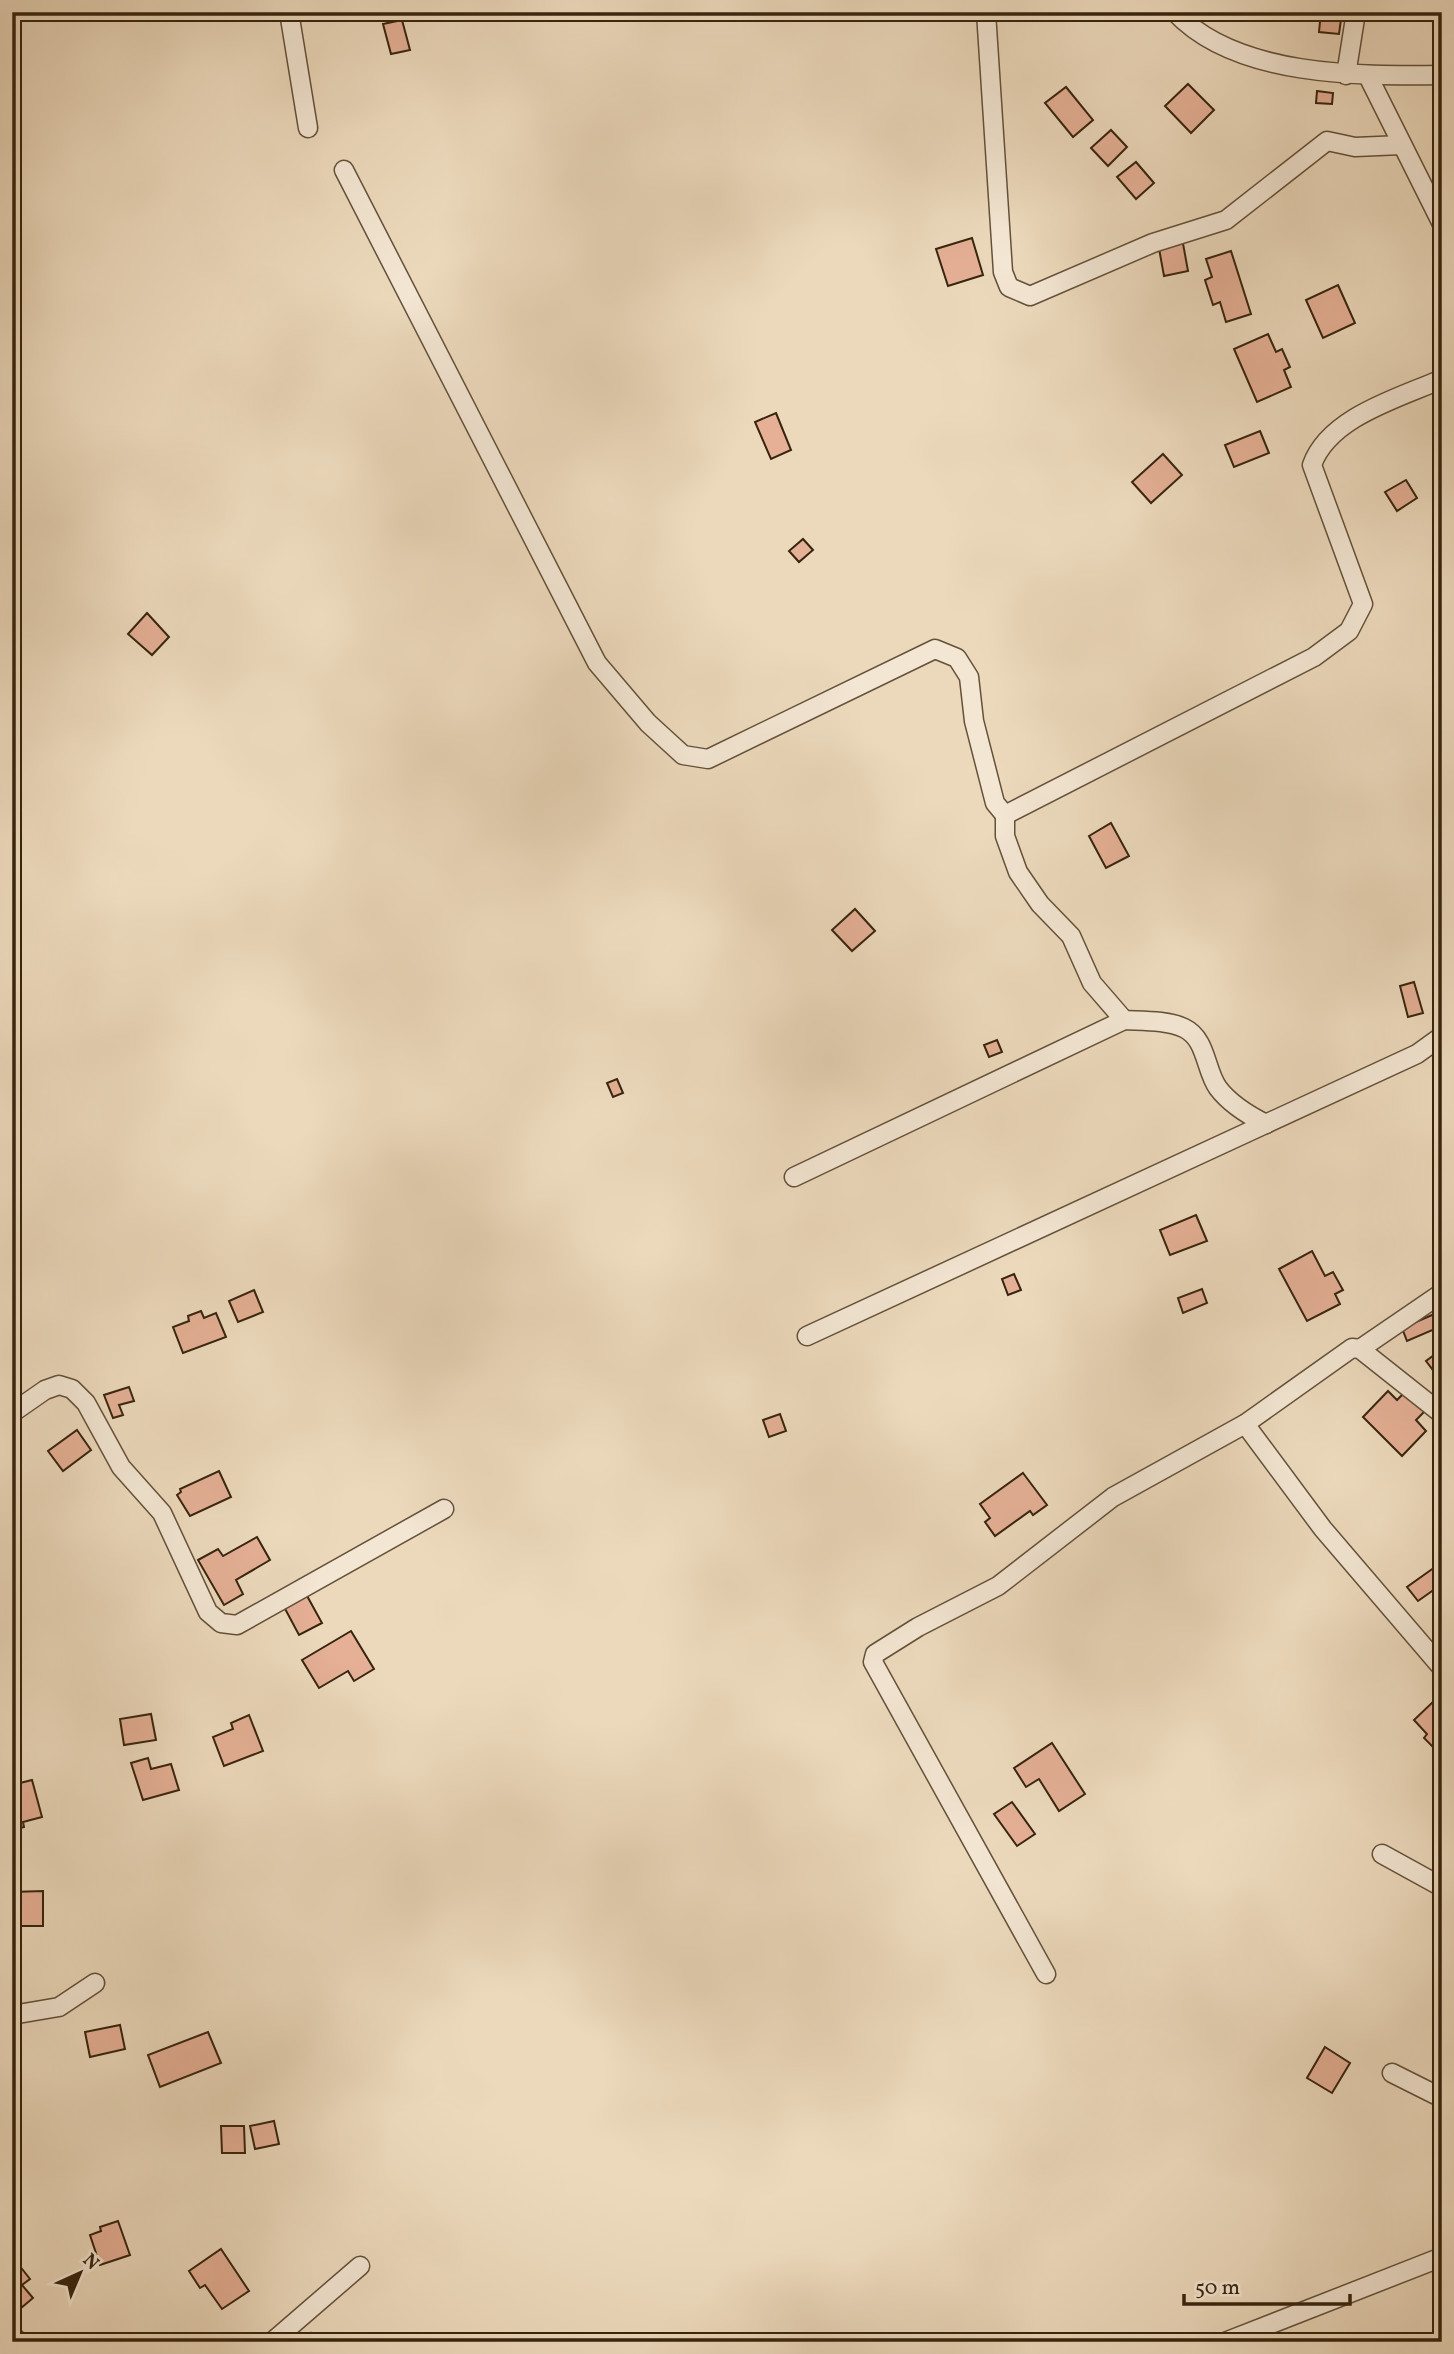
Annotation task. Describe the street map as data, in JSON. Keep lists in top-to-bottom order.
{
  "scale_bar": "50 m",
  "north": "top right"
}
